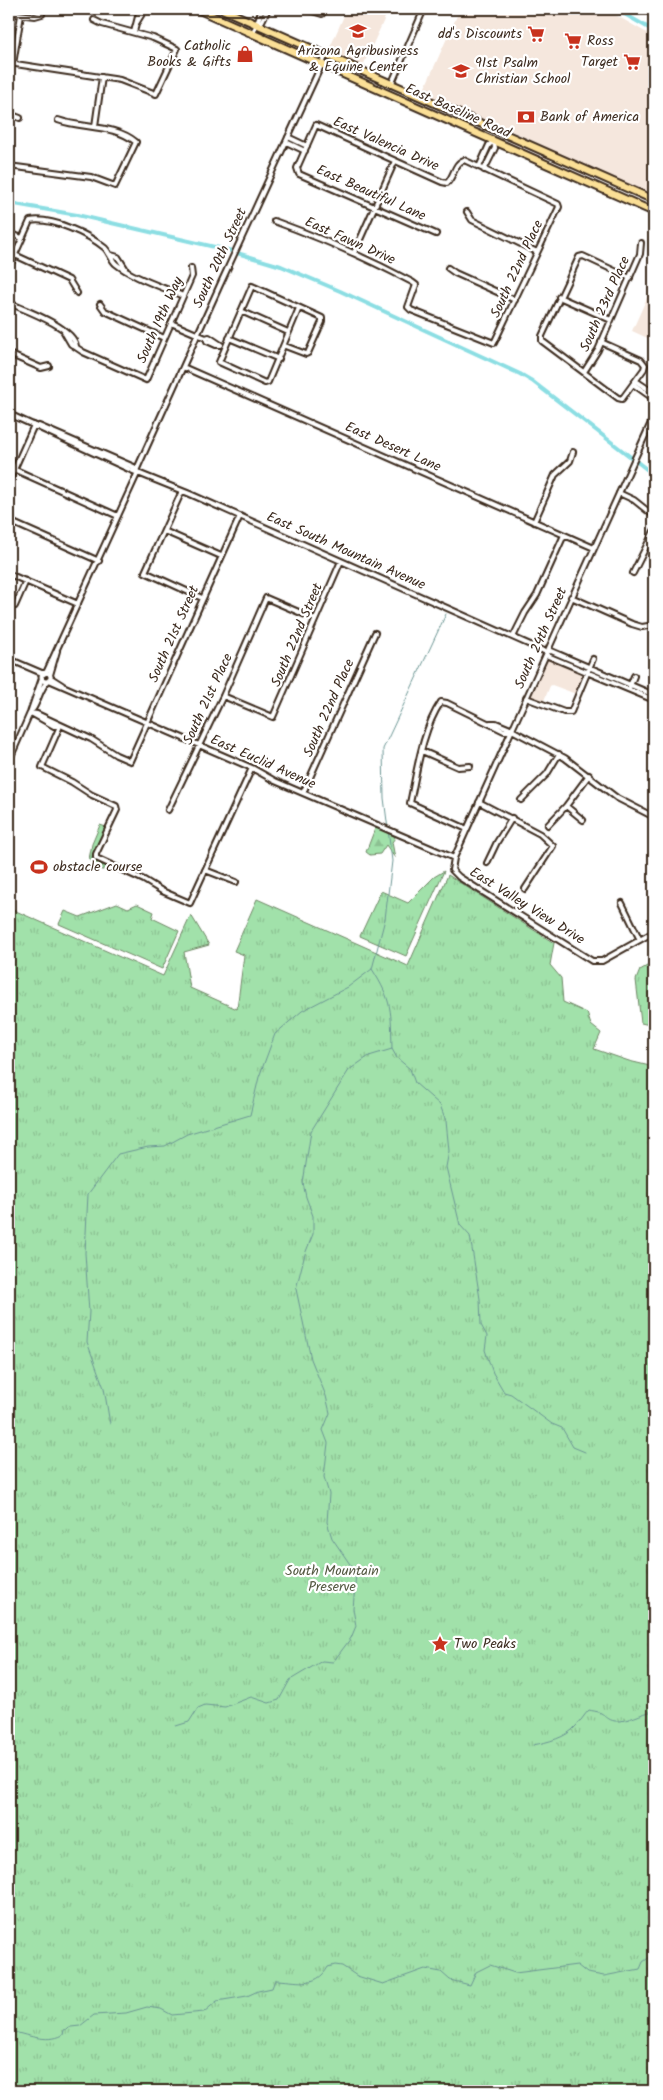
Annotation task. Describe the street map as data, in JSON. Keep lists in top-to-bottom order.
{
  "streets": {
    "main road": ["East Baseline Road"],
    "street": [
      "East Valencia Drive",
      "East Beautiful Lane",
      "East Fawn Drive",
      "South 20th Street",
      "South 22nd Place",
      "South 23rd Place",
      "South 19th Way",
      "East Desert Lane",
      "East South Mountain Avenue",
      "South 21st Street",
      "South 22nd Street",
      "South 24th Street",
      "South 21st Place",
      "East Euclid Avenue",
      "East Valley View Drive"
    ]
  },
  "crossings": [
    ["East Baseline Road", "South 20th Street"],
    ["East Valencia Drive", "South 22nd Place"],
    ["East Fawn Drive", "South 22nd Place"],
    ["South 20th Street", "East Desert Lane"],
    ["South 20th Street", "East South Mountain Avenue"],
    ["South 20th Street", "East Euclid Avenue"],
    ["South 22nd Place", "East Euclid Avenue"],
    ["East Desert Lane", "South 24th Street"],
    ["East South Mountain Avenue", "South 21st Street"],
    ["East South Mountain Avenue", "South 22nd Street"],
    ["East South Mountain Avenue", "South 24th Street"],
    ["South 21st Street", "East Euclid Avenue"],
    ["South 22nd Street", "South 21st Place"],
    ["South 24th Street", "East Euclid Avenue"],
    ["South 24th Street", "East Valley View Drive"],
    ["South 21st Place", "East Euclid Avenue"]
  ],
  "parks": ["South Mountain Preserve"],
  "places": {
    "school or university": ["Arizona Agribusiness & Equine Center", "91st Psalm Christian School"],
    "supermarket": ["dd's Discounts", "Ross", "Target"],
    "shop": ["Catholic Books & Gifts"],
    "bank": ["Bank of America"],
    "sports": ["obstacle course"],
    "place": ["Two Peaks"]
  }
}
